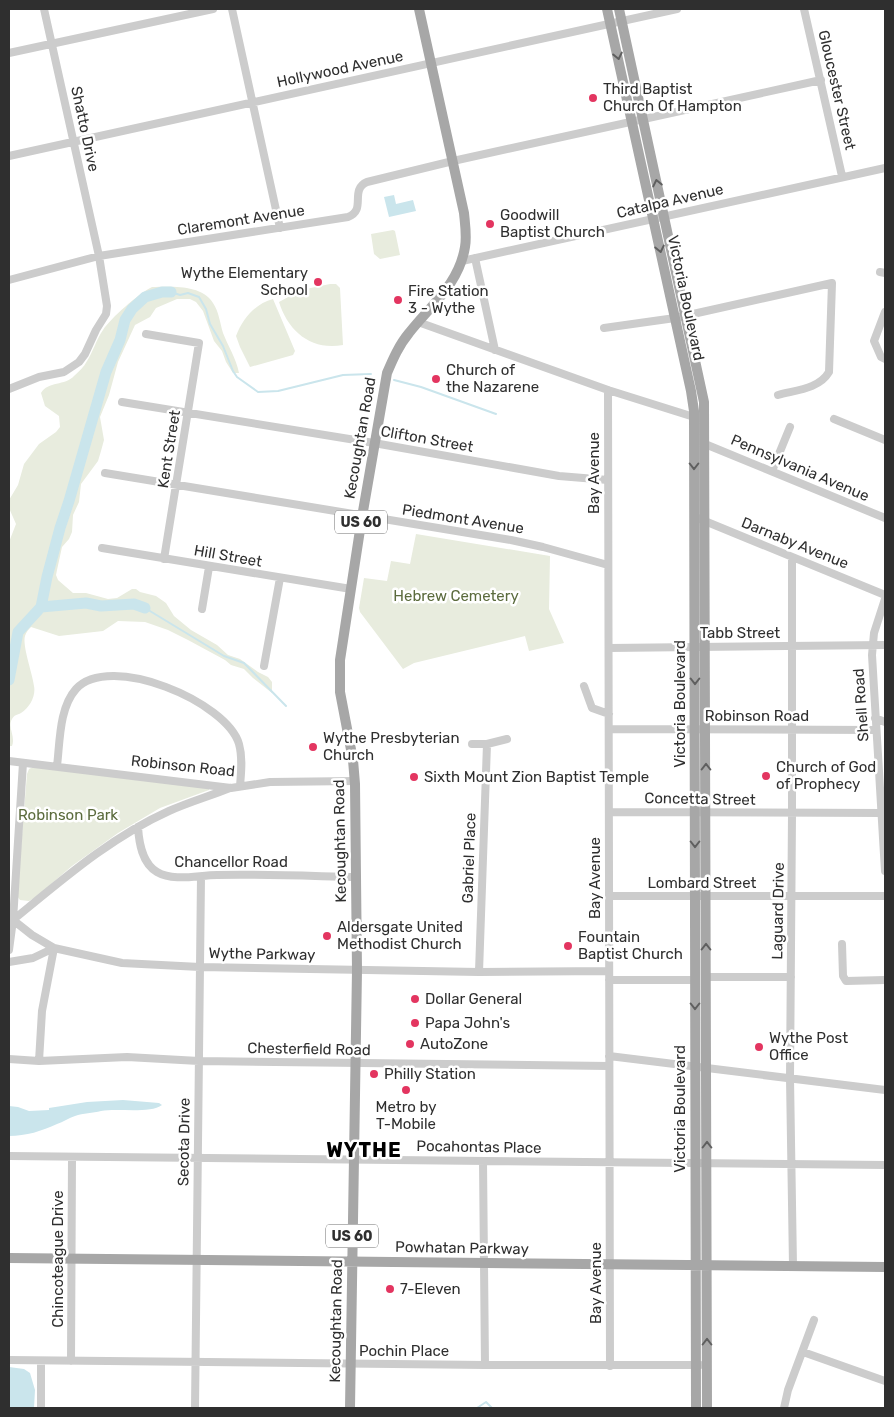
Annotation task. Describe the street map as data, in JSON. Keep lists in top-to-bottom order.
{
  "streets": {
    "main road": [
      "Victoria Boulevard",
      "Kecoughtan Road",
      "US 60",
      "Powhatan Parkway"
    ],
    "street": [
      "Hollywood Avenue",
      "Gloucester Street",
      "Shatto Drive",
      "Catalpa Avenue",
      "Claremont Avenue",
      "Clifton Street",
      "Kent Street",
      "Pennsylvania Avenue",
      "Bay Avenue",
      "Piedmont Avenue",
      "Darnaby Avenue",
      "Hill Street",
      "Tabb Street",
      "Shell Road",
      "Robinson Road",
      "Concetta Street",
      "Gabriel Place",
      "Chancellor Road",
      "Lombard Street",
      "Laguard Drive",
      "Wythe Parkway",
      "Chesterfield Road",
      "Secota Drive",
      "Pocahontas Place",
      "Chincoteague Drive",
      "Pochin Place"
    ]
  },
  "crossings": [
    ["Hollywood Avenue", "Shatto Drive"],
    ["Hollywood Avenue", "Victoria Boulevard"],
    ["Hollywood Avenue", "Kecoughtan Road"],
    ["Gloucester Street", "Catalpa Avenue"],
    ["Gloucester Street", "Claremont Avenue"],
    ["Shatto Drive", "Claremont Avenue"],
    ["Catalpa Avenue", "Victoria Boulevard"],
    ["Catalpa Avenue", "Kecoughtan Road"],
    ["Claremont Avenue", "Victoria Boulevard"],
    ["Claremont Avenue", "Kecoughtan Road"],
    ["Victoria Boulevard", "Pennsylvania Avenue"],
    ["Victoria Boulevard", "Darnaby Avenue"],
    ["Victoria Boulevard", "Tabb Street"],
    ["Victoria Boulevard", "Robinson Road"],
    ["Victoria Boulevard", "Concetta Street"],
    ["Victoria Boulevard", "Lombard Street"],
    ["Victoria Boulevard", "Pocahontas Place"],
    ["Victoria Boulevard", "Powhatan Parkway"],
    ["Victoria Boulevard", "Pochin Place"],
    ["Kecoughtan Road", "Clifton Street"],
    ["Kecoughtan Road", "Piedmont Avenue"],
    ["Kecoughtan Road", "Hill Street"],
    ["Kecoughtan Road", "Robinson Road"],
    ["Kecoughtan Road", "Chancellor Road"],
    ["Kecoughtan Road", "Wythe Parkway"],
    ["Kecoughtan Road", "Chesterfield Road"],
    ["Kecoughtan Road", "Pocahontas Place"],
    ["Kecoughtan Road", "Powhatan Parkway"],
    ["Kecoughtan Road", "Pochin Place"],
    ["Clifton Street", "Kent Street"],
    ["Clifton Street", "Bay Avenue"],
    ["Kent Street", "Piedmont Avenue"],
    ["Kent Street", "Hill Street"],
    ["Bay Avenue", "Piedmont Avenue"],
    ["Bay Avenue", "Tabb Street"],
    ["Bay Avenue", "Robinson Road"],
    ["Bay Avenue", "Concetta Street"],
    ["Bay Avenue", "Lombard Street"],
    ["Bay Avenue", "Wythe Parkway"],
    ["Bay Avenue", "Chesterfield Road"],
    ["Bay Avenue", "Pocahontas Place"],
    ["Bay Avenue", "Powhatan Parkway"],
    ["Bay Avenue", "Pochin Place"],
    ["Darnaby Avenue", "Shell Road"],
    ["Darnaby Avenue", "Laguard Drive"],
    ["Tabb Street", "Shell Road"],
    ["Tabb Street", "Laguard Drive"],
    ["Shell Road", "Robinson Road"],
    ["Shell Road", "Concetta Street"],
    ["Robinson Road", "Laguard Drive"],
    ["Concetta Street", "Laguard Drive"],
    ["Gabriel Place", "Wythe Parkway"],
    ["Chancellor Road", "Secota Drive"],
    ["Lombard Street", "Laguard Drive"],
    ["Laguard Drive", "Pocahontas Place"],
    ["Laguard Drive", "Powhatan Parkway"],
    ["Wythe Parkway", "Secota Drive"],
    ["Chesterfield Road", "Secota Drive"],
    ["Secota Drive", "Pocahontas Place"],
    ["Secota Drive", "Powhatan Parkway"],
    ["Secota Drive", "Pochin Place"],
    ["Pocahontas Place", "Chincoteague Drive"],
    ["Powhatan Parkway", "Chincoteague Drive"],
    ["Chincoteague Drive", "Pochin Place"]
  ],
  "districts": ["WYTHE"],
  "parks": ["Hebrew Cemetery", "Robinson Park"],
  "places": [
    "Third Baptist Church Of Hampton",
    "Goodwill Baptist Church",
    "Wythe Elementary School",
    "Fire Station 3 - Wythe",
    "Church of the Nazarene",
    "Wythe Presbyterian Church",
    "Church of God of Prophecy",
    "Sixth Mount Zion Baptist Temple",
    "Aldersgate United Methodist Church",
    "Fountain Baptist Church",
    "Dollar General",
    "Papa John's",
    "AutoZone",
    "Wythe Post Office",
    "Philly Station",
    "Metro by T-Mobile",
    "7-Eleven"
  ]
}
